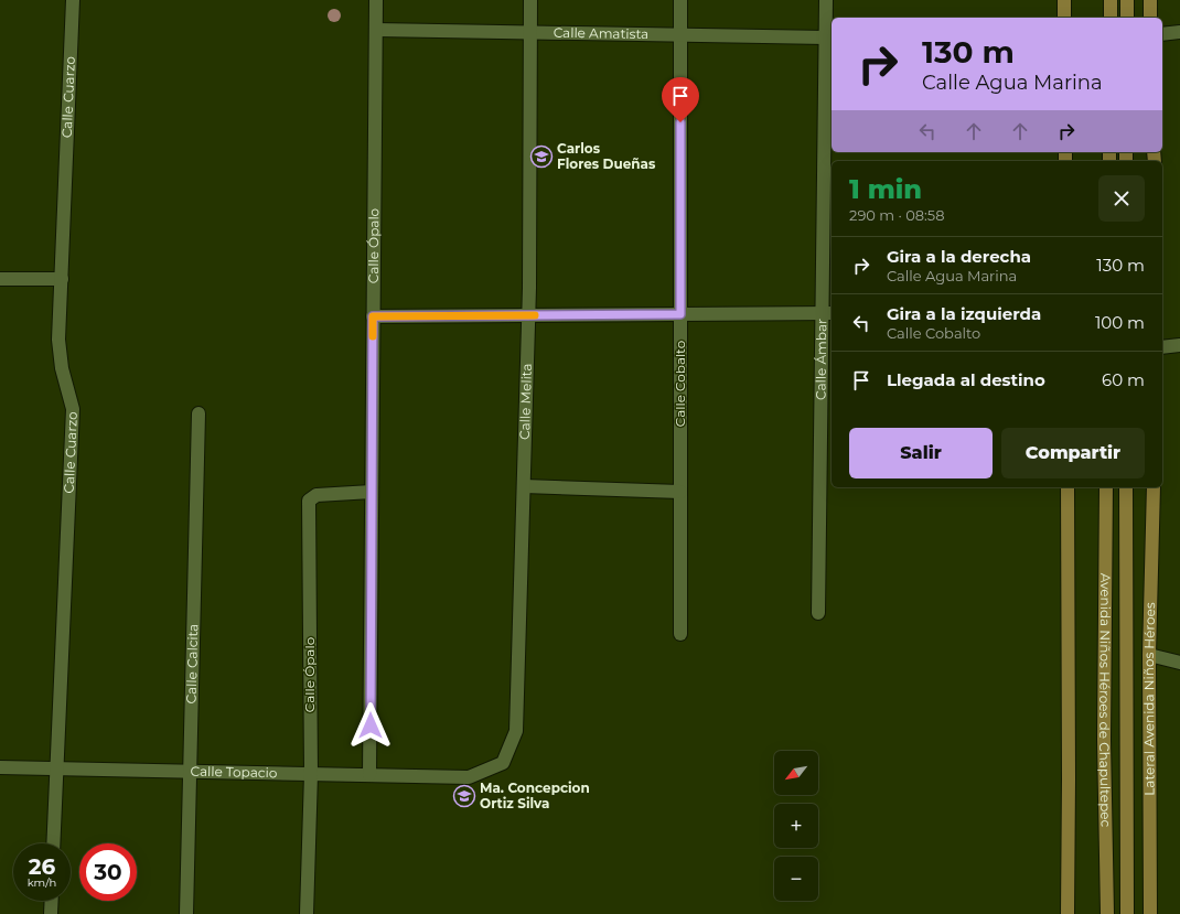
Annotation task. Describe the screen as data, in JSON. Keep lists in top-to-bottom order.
{
  "streets": {
    "street": [
      "Calle Amatista",
      "Calle Cuarzo",
      "Calle Ópalo",
      "Calle Ámbar",
      "Calle Cobalto",
      "Calle Melita",
      "Calle Calcita",
      "Lateral Avenida Niños Héroes",
      "Avenida Niños Héroes de Chapultepec",
      "Calle Topacio"
    ]
  },
  "crossings": [
    ["Calle Amatista", "Calle Ópalo"],
    ["Calle Amatista", "Calle Ámbar"],
    ["Calle Amatista", "Calle Cobalto"],
    ["Calle Amatista", "Calle Melita"],
    ["Calle Cuarzo", "Calle Topacio"],
    ["Calle Ópalo", "Calle Topacio"],
    ["Calle Melita", "Calle Topacio"],
    ["Calle Calcita", "Calle Topacio"]
  ],
  "places": {
    "school or university": ["Carlos Flores Dueñas", "Ma. Concepcion Ortiz Silva"]
  },
  "north": "bottom left",
  "page": {
    "turn": ["130 m", "Calle Agua Marina"],
    "heading": ["1 min", "290 m · 08:58"],
    "list": [
      {
        "name": "Gira a la derecha",
        "note": "Calle Agua Marina",
        "value": "130 m"
      },
      {
        "name": "Gira a la izquierda",
        "note": "Calle Cobalto",
        "value": "100 m"
      },
      {
        "name": "Llegada al destino",
        "value": "60 m"
      }
    ],
    "buttons": ["Salir", "Compartir"],
    "map_buttons": ["+", "−"],
    "speed": "26 km/h",
    "limit": "30"
  }
}
